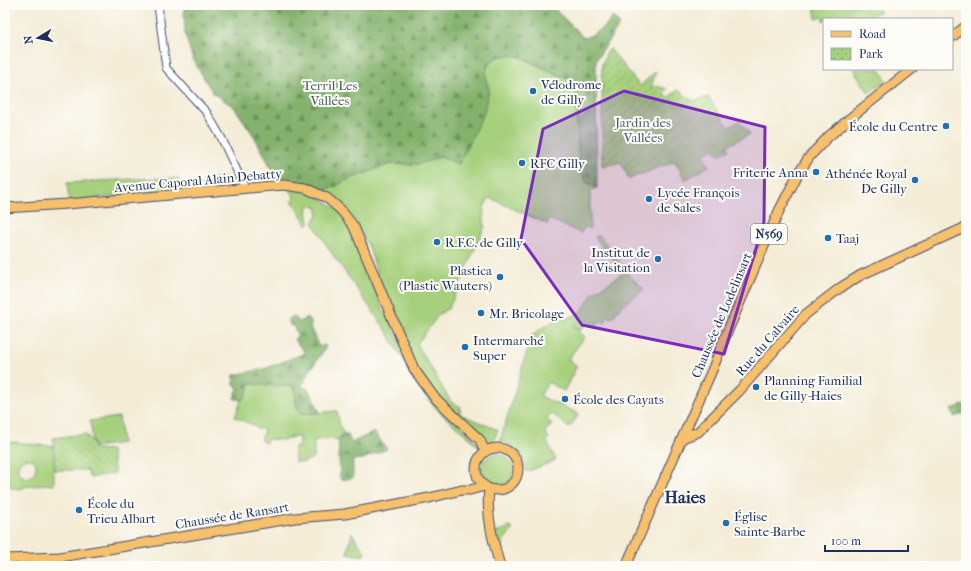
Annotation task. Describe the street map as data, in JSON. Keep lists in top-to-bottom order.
{
  "streets": {
    "main road": [
      "Avenue Caporal Alain Debatty",
      "N569",
      "Chaussée de Lodelinsart",
      "Rue du Calvaire",
      "Chaussée de Ransart"
    ]
  },
  "crossings": [
    ["Avenue Caporal Alain Debatty", "Chaussée de Ransart"],
    ["Chaussée de Lodelinsart", "Rue du Calvaire"]
  ],
  "districts": ["Haies"],
  "parks": ["Terril Les Vallées", "Jardin des Vallées"],
  "places": [
    "Vélodrome de Gilly",
    "École du Centre",
    "RFC Gilly",
    "Friterie Anna",
    "Athénée Royal De Gilly",
    "Lycée François de Sales",
    "Taaj",
    "R.F.C. de Gilly",
    "Institut de la Visitation",
    "Plastica (Plastic Wauters)",
    "Mr. Bricolage",
    "Intermarché Super",
    "Planning Familial de Gilly-Haies",
    "École des Cayats",
    "École du Trieu Albart",
    "Église Sainte-Barbe"
  ],
  "legend": ["Road", "Park"],
  "scale_bar": "100 m",
  "north": "left"
}
